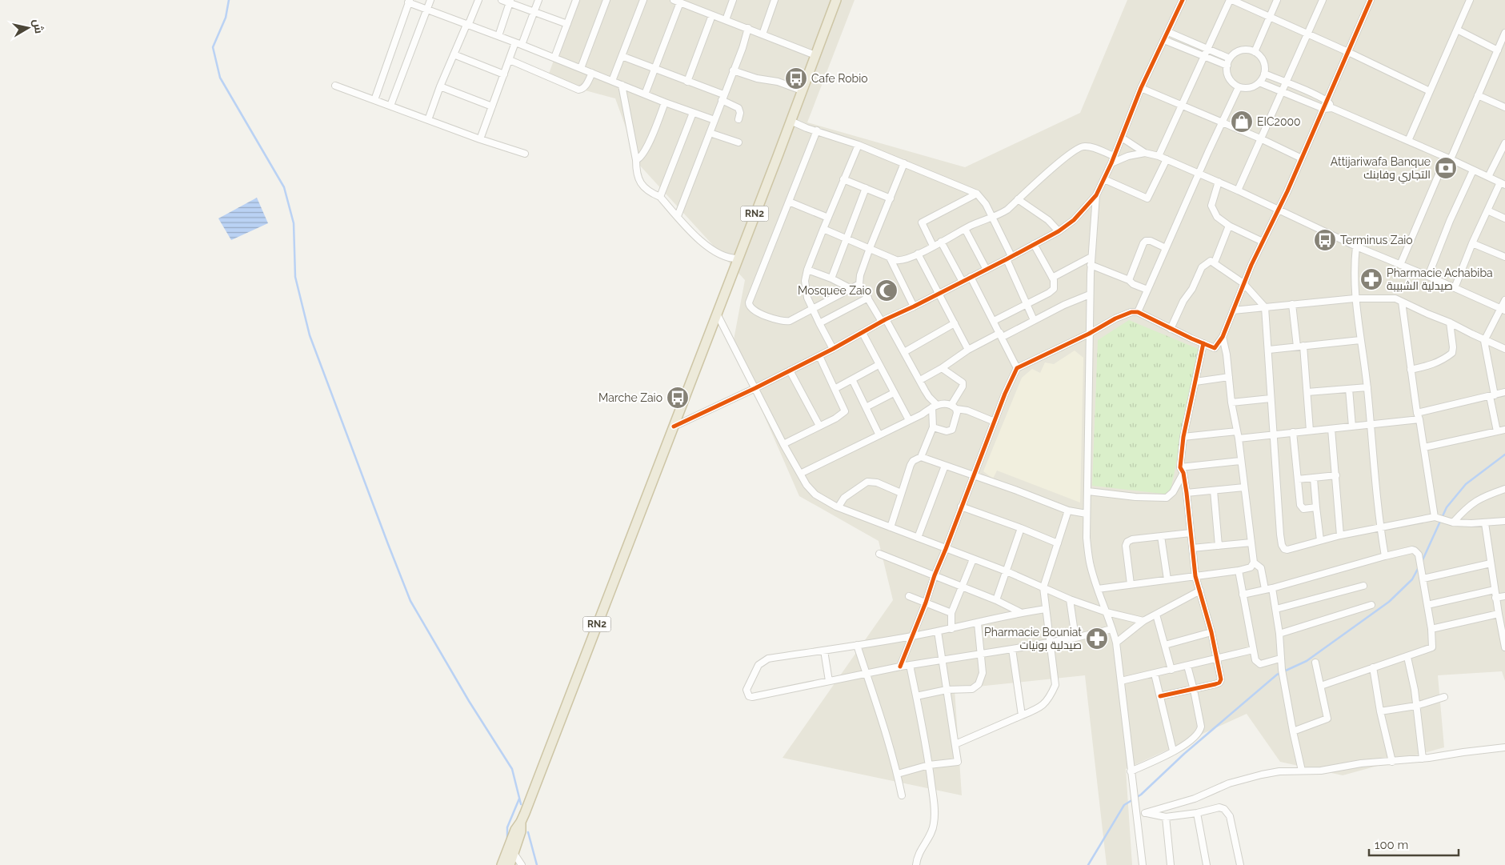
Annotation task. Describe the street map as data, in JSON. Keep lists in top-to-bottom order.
{
  "streets": {
    "highway": ["RN2"]
  },
  "places": {
    "bus stop": ["Cafe Robio", "Terminus Zaio", "Marche Zaio"],
    "shop": ["EIC2000"],
    "bank": ["Attijariwafa Banque التجاري وفابنك"],
    "pharmacy": ["Pharmacie Achabiba صيدلية الشبيبة", "Pharmacie Bouniat صيدلية بونيات"],
    "mosque": ["Mosquee Zaio"]
  },
  "scale_bar": "100 m",
  "north": "right"
}
